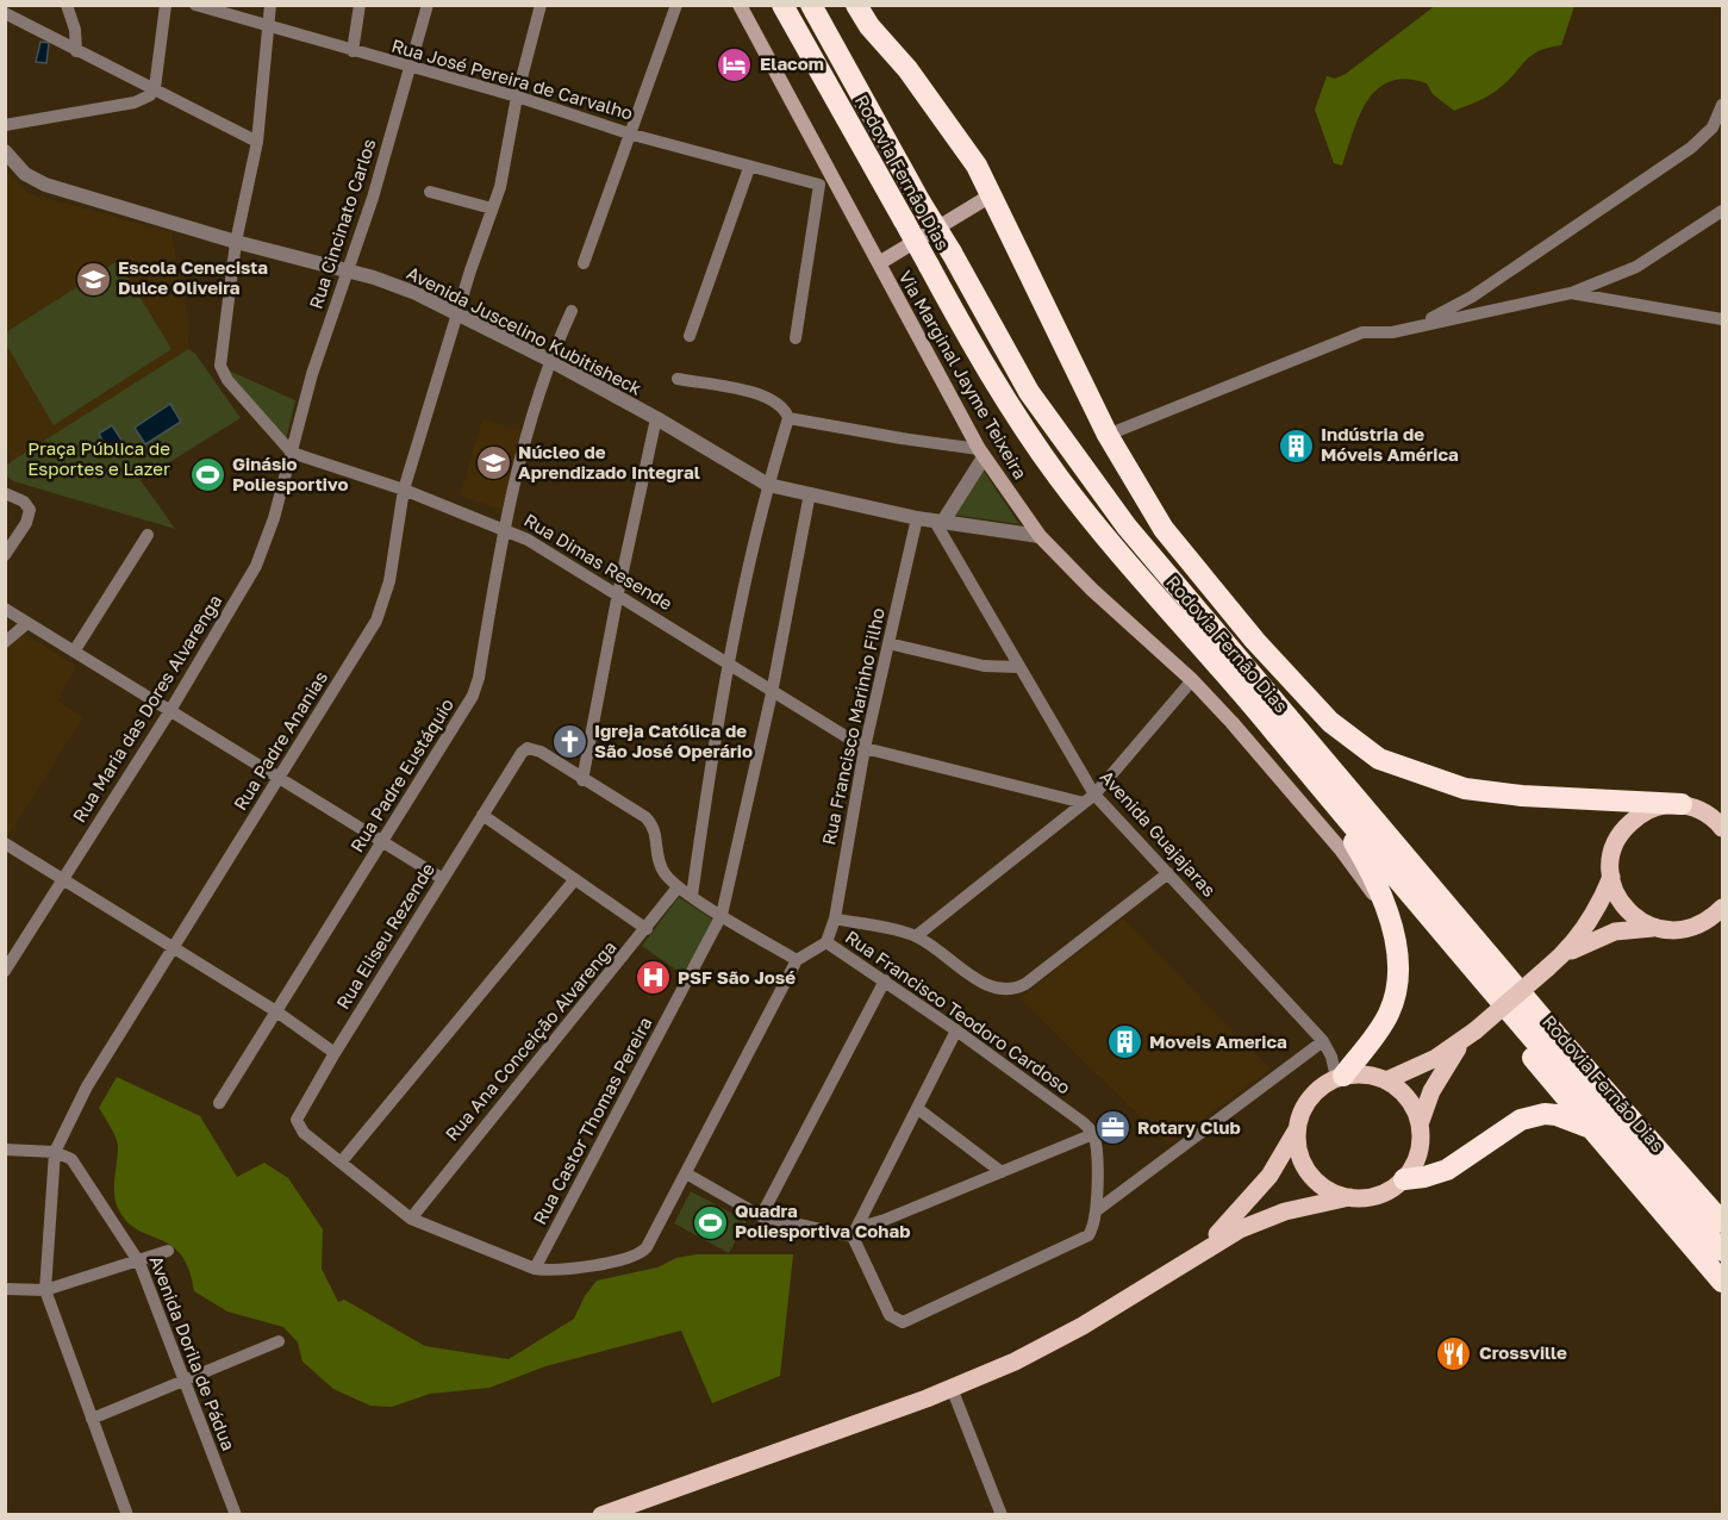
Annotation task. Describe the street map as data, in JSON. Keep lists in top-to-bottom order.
{
  "streets": {
    "highway": ["Rodovia Fernão Dias"],
    "main road": ["Via Marginal Jayme Teixeira"],
    "street": [
      "Rua José Pereira de Carvalho",
      "Rua Cincinato Carlos",
      "Avenida Juscelino Kubitisheck",
      "Rua Dimas Resende",
      "Rua Maria das Dores Alvarenga",
      "Rua Francisco Marinho Filho",
      "Rua Padre Ananias",
      "Rua Padre Eustáquio",
      "Avenida Guajajaras",
      "Rua Eliseu Rezende",
      "Rua Francisco Teodoro Cardoso",
      "Rua Ana Conceição Alvarenga",
      "Rua Castor Thomas Pereira",
      "Avenida Dorila de Pádua"
    ]
  },
  "crossings": [
    ["Rua José Pereira de Carvalho", "Rua Cincinato Carlos"],
    ["Rua José Pereira de Carvalho", "Rua Padre Ananias"],
    ["Rua Cincinato Carlos", "Avenida Juscelino Kubitisheck"],
    ["Rua Cincinato Carlos", "Rua Dimas Resende"],
    ["Rua Cincinato Carlos", "Rua Maria das Dores Alvarenga"],
    ["Avenida Juscelino Kubitisheck", "Via Marginal Jayme Teixeira"],
    ["Avenida Juscelino Kubitisheck", "Rua Francisco Marinho Filho"],
    ["Avenida Juscelino Kubitisheck", "Rua Padre Ananias"],
    ["Avenida Juscelino Kubitisheck", "Rua Padre Eustáquio"],
    ["Avenida Juscelino Kubitisheck", "Avenida Guajajaras"],
    ["Avenida Juscelino Kubitisheck", "Rua Castor Thomas Pereira"],
    ["Rua Dimas Resende", "Rua Maria das Dores Alvarenga"],
    ["Rua Dimas Resende", "Rua Francisco Marinho Filho"],
    ["Rua Dimas Resende", "Rua Padre Ananias"],
    ["Rua Dimas Resende", "Rua Padre Eustáquio"],
    ["Rua Dimas Resende", "Avenida Guajajaras"],
    ["Rua Dimas Resende", "Rua Castor Thomas Pereira"],
    ["Rua Francisco Marinho Filho", "Rua Francisco Teodoro Cardoso"],
    ["Rua Padre Ananias", "Avenida Dorila de Pádua"]
  ],
  "parks": ["Praça Pública de Esportes e Lazer"],
  "places": {
    "hotel": ["Elacom"],
    "school or university": ["Escola Cenecista Dulce Oliveira", "Núcleo de Aprendizado Integral"],
    "building": ["Indústria de Móveis América", "Moveis America"],
    "sports": ["Ginásio Poliesportivo", "Quadra Poliesportiva Cohab"],
    "church": ["Igreja Católica de São José Operário"],
    "hospital": ["PSF São José"],
    "office": ["Rotary Club"],
    "restaurant": ["Crossville"]
  }
}
